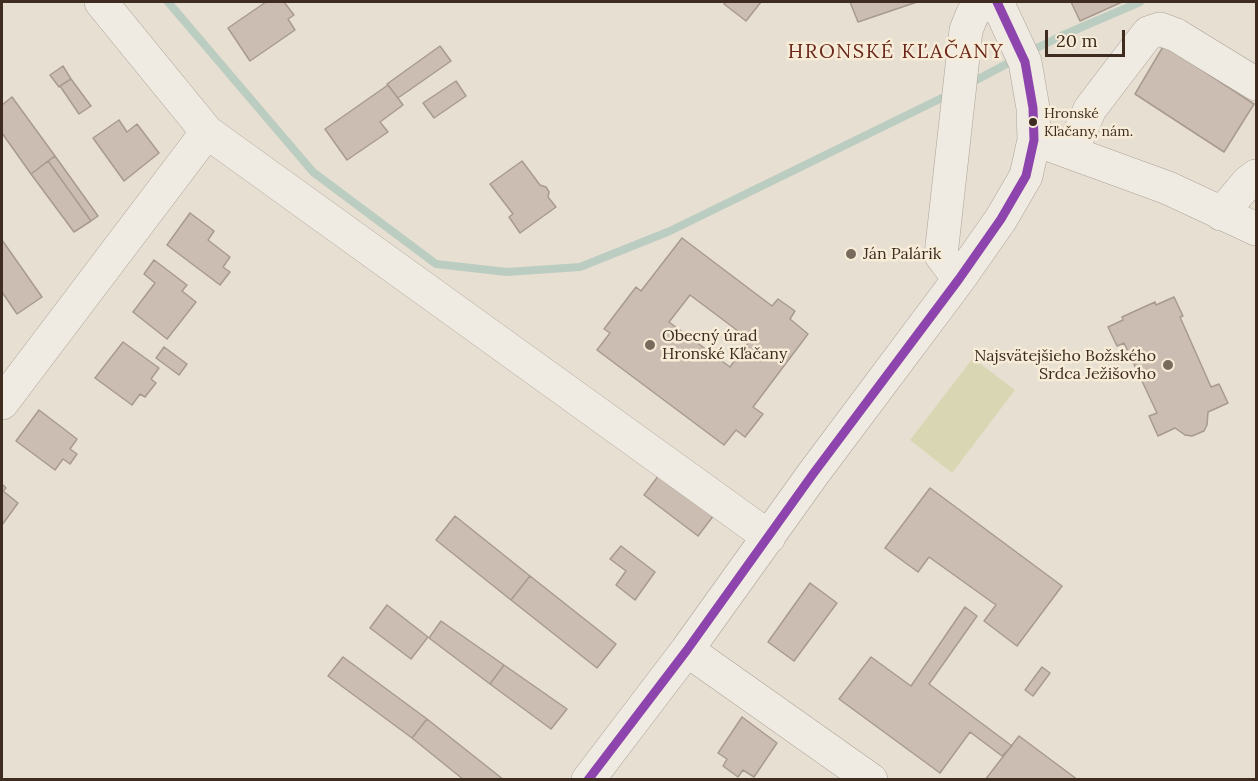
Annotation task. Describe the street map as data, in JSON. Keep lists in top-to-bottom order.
{
  "districts": ["HRONSKÉ KĽAČANY"],
  "places": [
    "Hronské Kľačany, nám.",
    "Ján Palárik",
    "Obecný úrad Hronské Kľačany",
    "Najsvätejšieho Božského Srdca Ježišovho"
  ],
  "scale_bar": "20 m"
}
